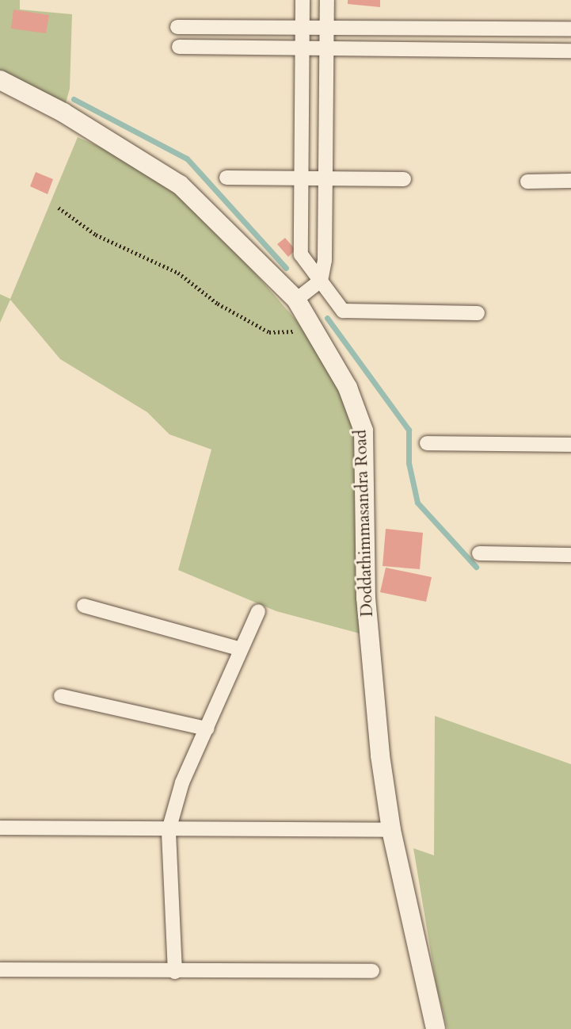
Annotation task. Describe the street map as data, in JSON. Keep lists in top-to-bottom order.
{
  "streets": {
    "street": ["Doddathimmasandra Road"]
  }
}
